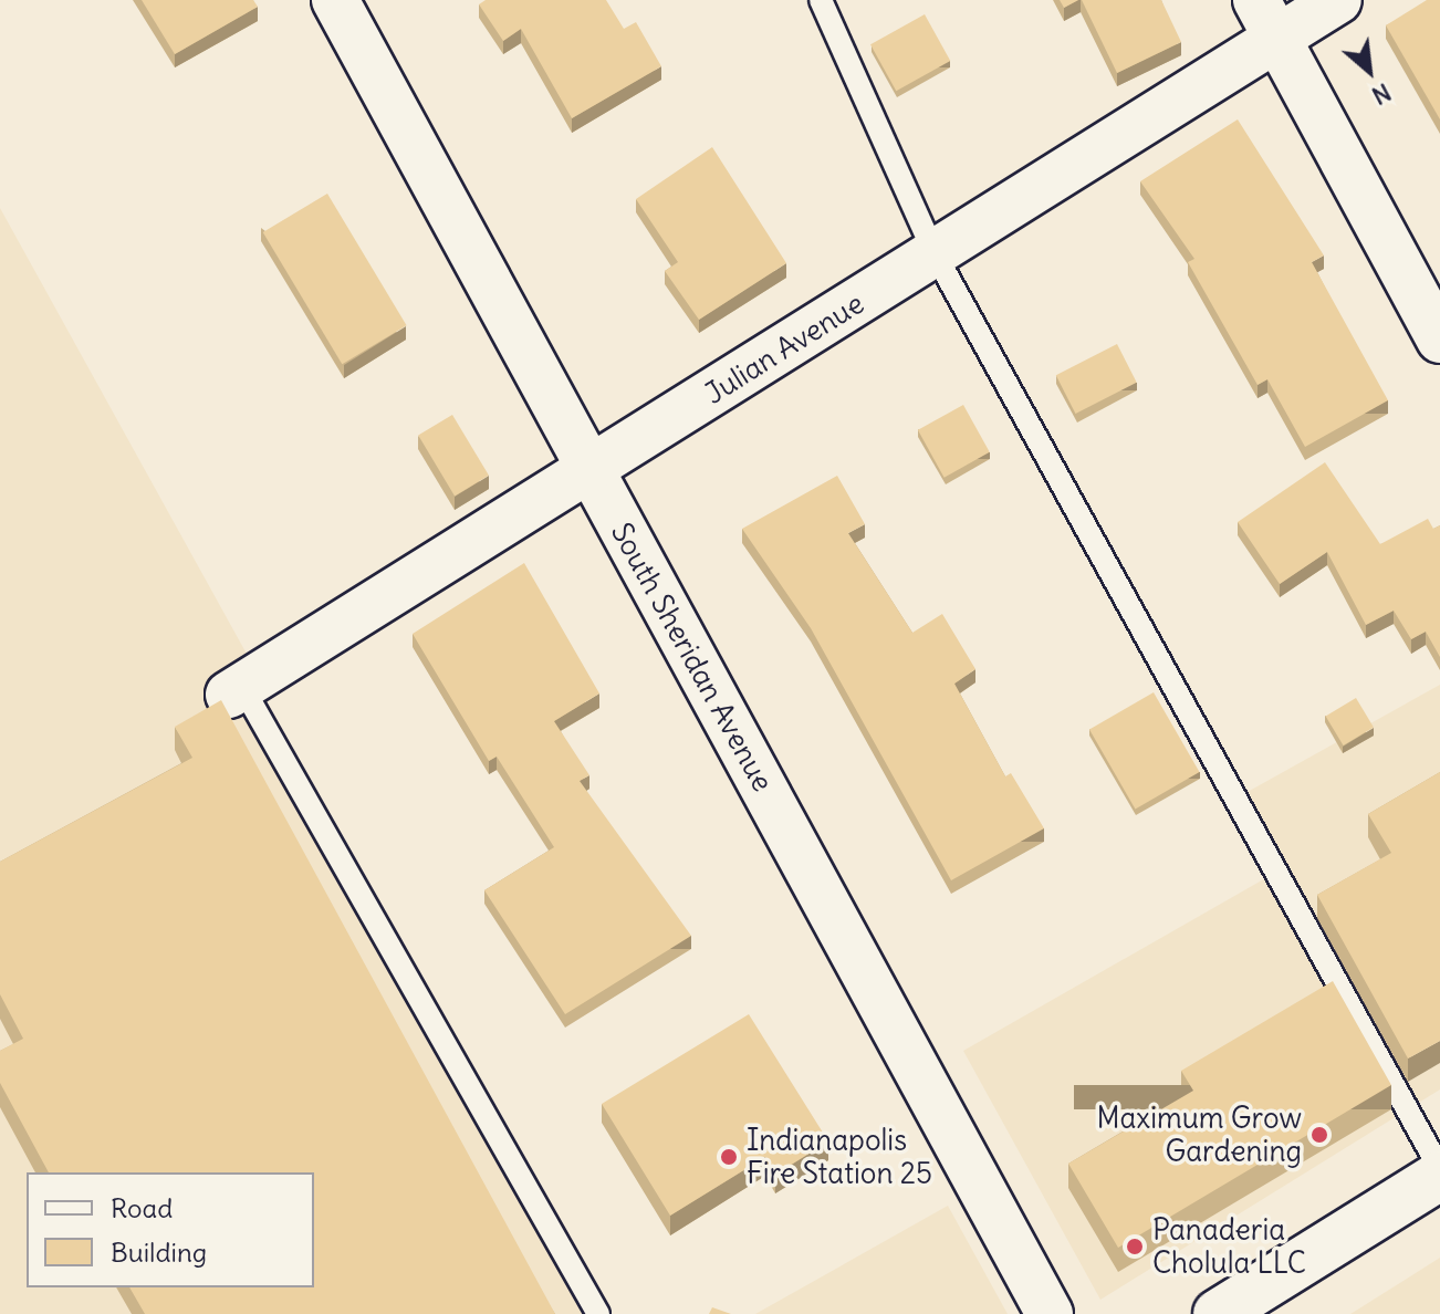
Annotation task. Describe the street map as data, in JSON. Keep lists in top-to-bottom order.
{
  "streets": {
    "street": ["Julian Avenue", "South Sheridan Avenue"]
  },
  "crossings": [
    ["Julian Avenue", "South Sheridan Avenue"]
  ],
  "places": ["Maximum Grow Gardening", "Indianapolis Fire Station 25", "Panaderia Cholula LLC"],
  "legend": ["Road", "Building"],
  "north": "bottom right"
}
